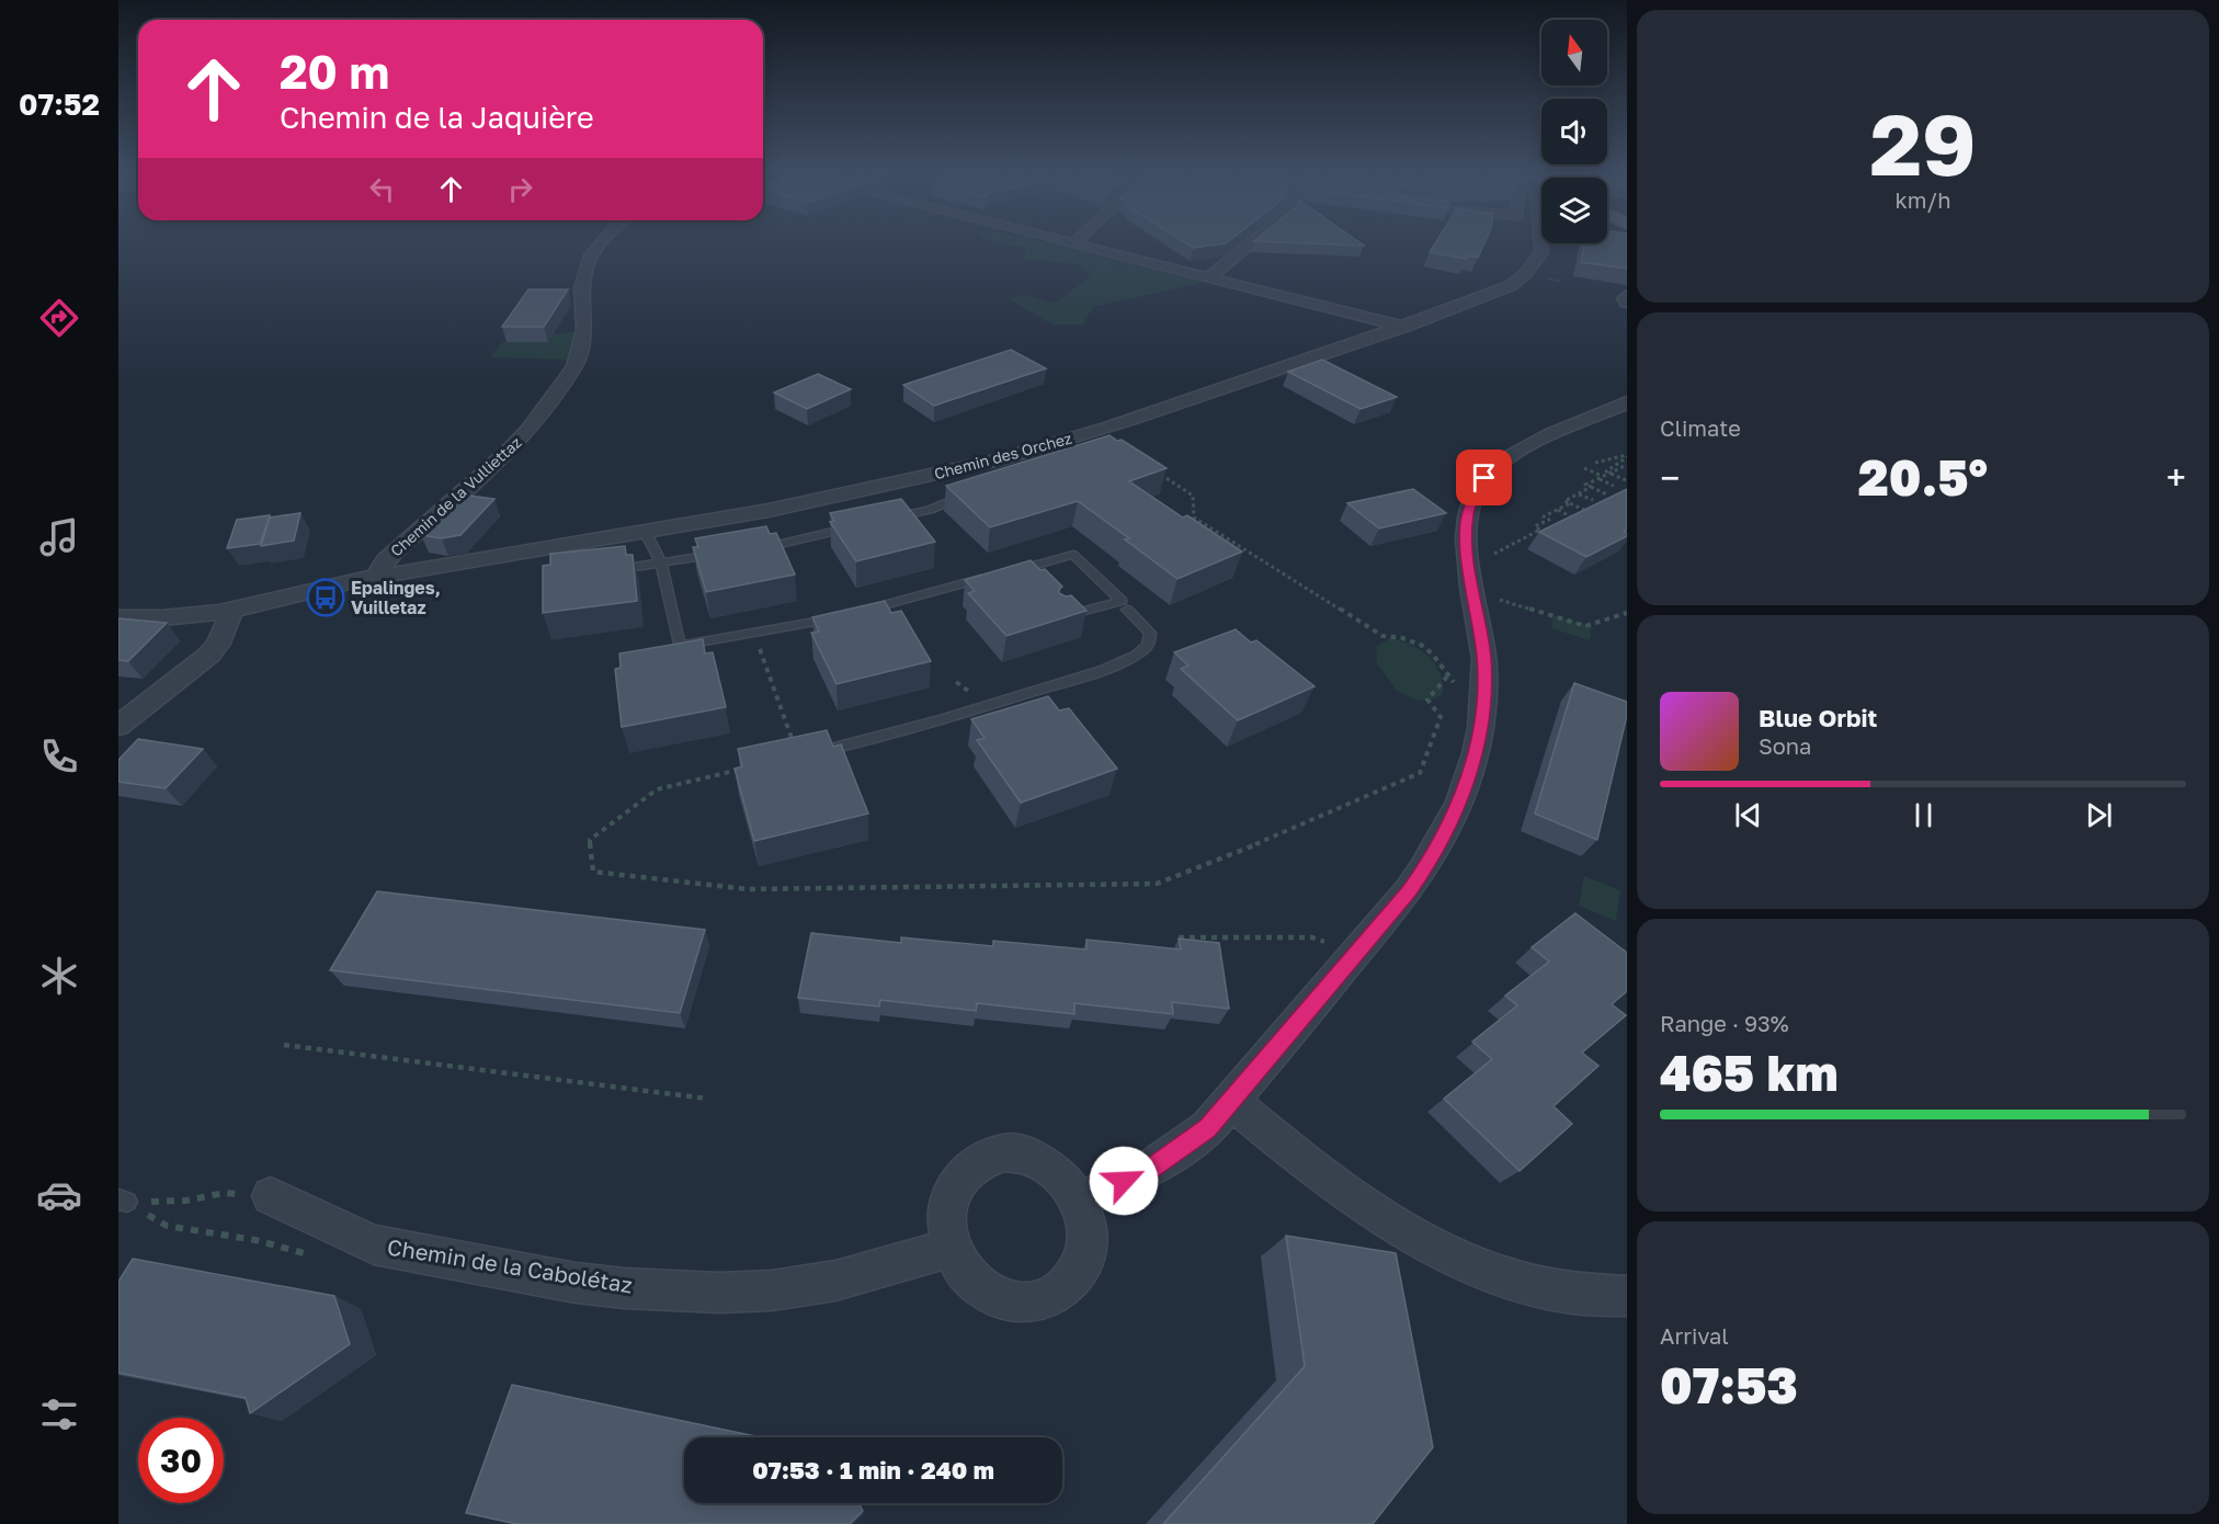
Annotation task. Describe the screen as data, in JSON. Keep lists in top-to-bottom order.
{
  "streets": {
    "street": ["Chemin des Orchez", "Chemin de la Vulliettaz", "Chemin de la Cabolétaz"]
  },
  "crossings": [
    ["Chemin des Orchez", "Chemin de la Vulliettaz"]
  ],
  "places": {
    "bus stop": ["Epalinges, Vuilletaz"]
  },
  "north": "top",
  "page": {
    "tabs": "07:52",
    "tile": [
      ["29", "km/h"],
      "Climate",
      ["Range · 93%", "465 km"],
      ["Arrival", "07:53"]
    ],
    "turn": ["20 m", "Chemin de la Jaquière"],
    "heat": ["−", "20.5°", "+"],
    "song": ["Blue Orbit", "Sona"],
    "limit": "30",
    "trip": "07:53 · 1 min · 240 m"
  }
}
